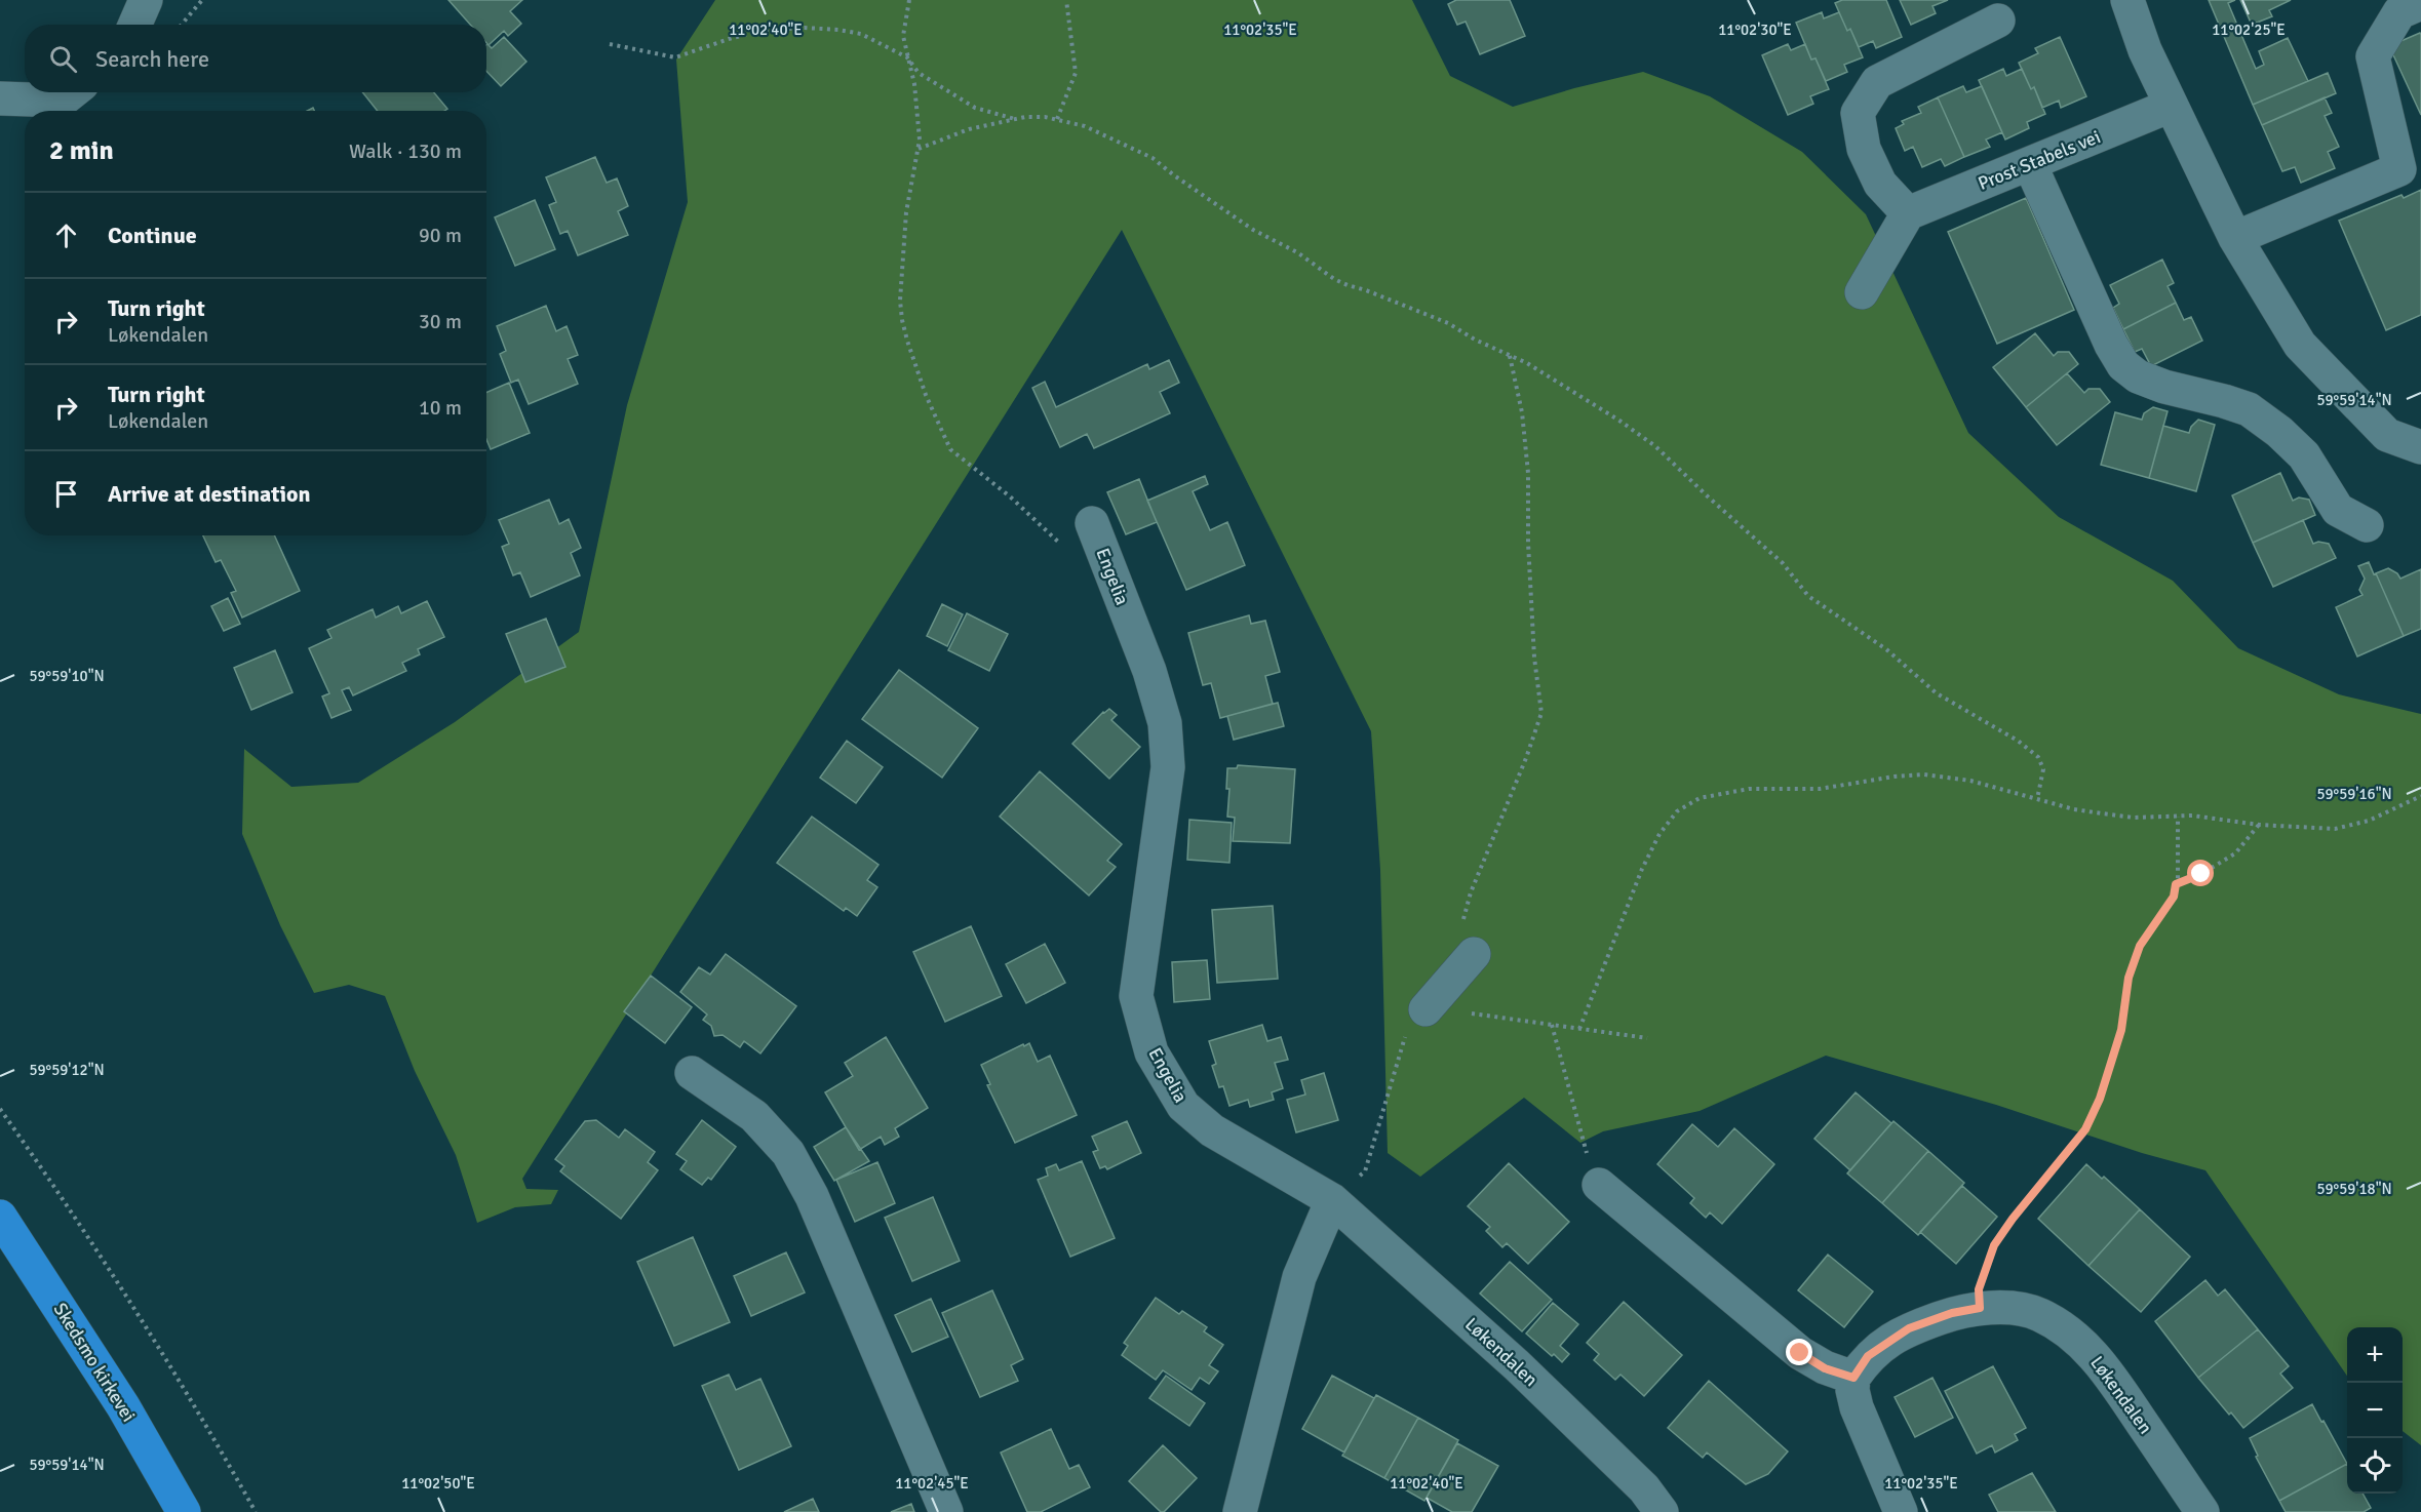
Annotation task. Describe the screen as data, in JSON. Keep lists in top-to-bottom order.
{
  "streets": {
    "highway": ["Skedsmo kirkevei"],
    "street": ["Prost Stabels vei", "Engelia", "Løkendalen"]
  },
  "crossings": [
    ["Engelia", "Løkendalen"]
  ],
  "page": {
    "search": "Search here",
    "heading": ["2 min", "Walk · 130 m"],
    "list": [
      ["Continue", "90 m"],
      ["Turn right", "Løkendalen", "30 m"],
      ["Turn right", "Løkendalen", "10 m"],
      "Arrive at destination"
    ],
    "map_buttons": ["+", "−"]
  },
  "coordinates": [
    "11°02'40\"E",
    "11°02'35\"E",
    "11°02'30\"E",
    "11°02'25\"E",
    "59°59'14\"N",
    "59°59'10\"N",
    "59°59'16\"N",
    "59°59'12\"N",
    "59°59'18\"N",
    "11°02'50\"E",
    "11°02'45\"E"
  ]
}
